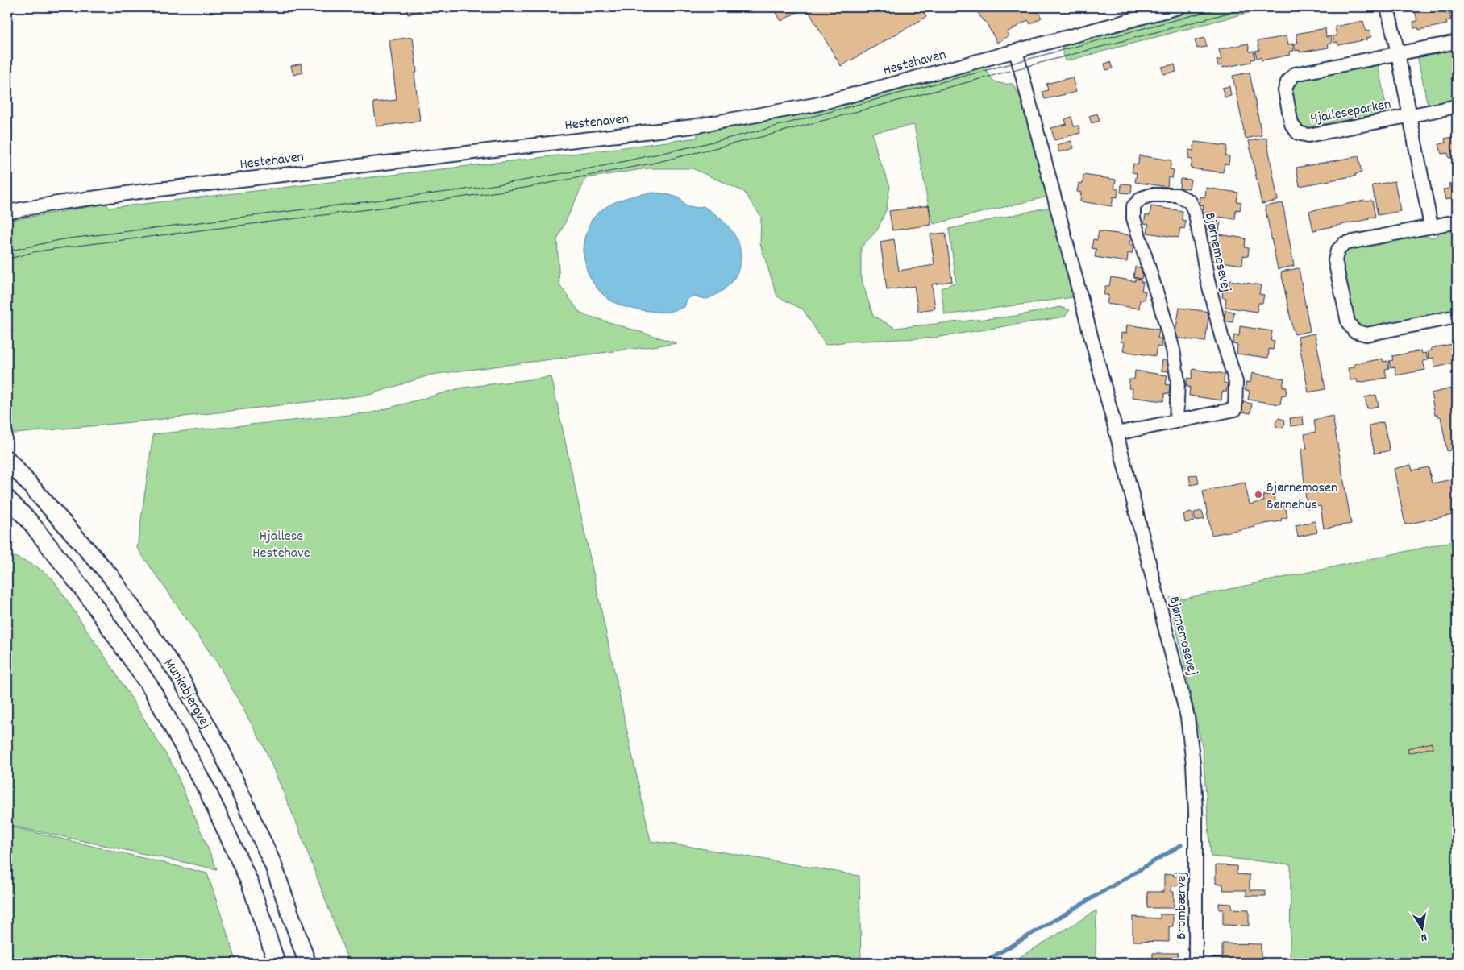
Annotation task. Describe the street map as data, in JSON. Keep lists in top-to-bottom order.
{
  "streets": {
    "street": [
      "Hestehaven",
      "Hjalleseparken",
      "Bjørnemosevej",
      "Munkebjergvej",
      "Brombærvej"
    ]
  },
  "crossings": [
    ["Hestehaven", "Bjørnemosevej"],
    ["Bjørnemosevej", "Brombærvej"]
  ],
  "parks": ["Hjallese Hestehave"],
  "places": ["Bjørnemosen Børnehus"],
  "north": "bottom"
}
